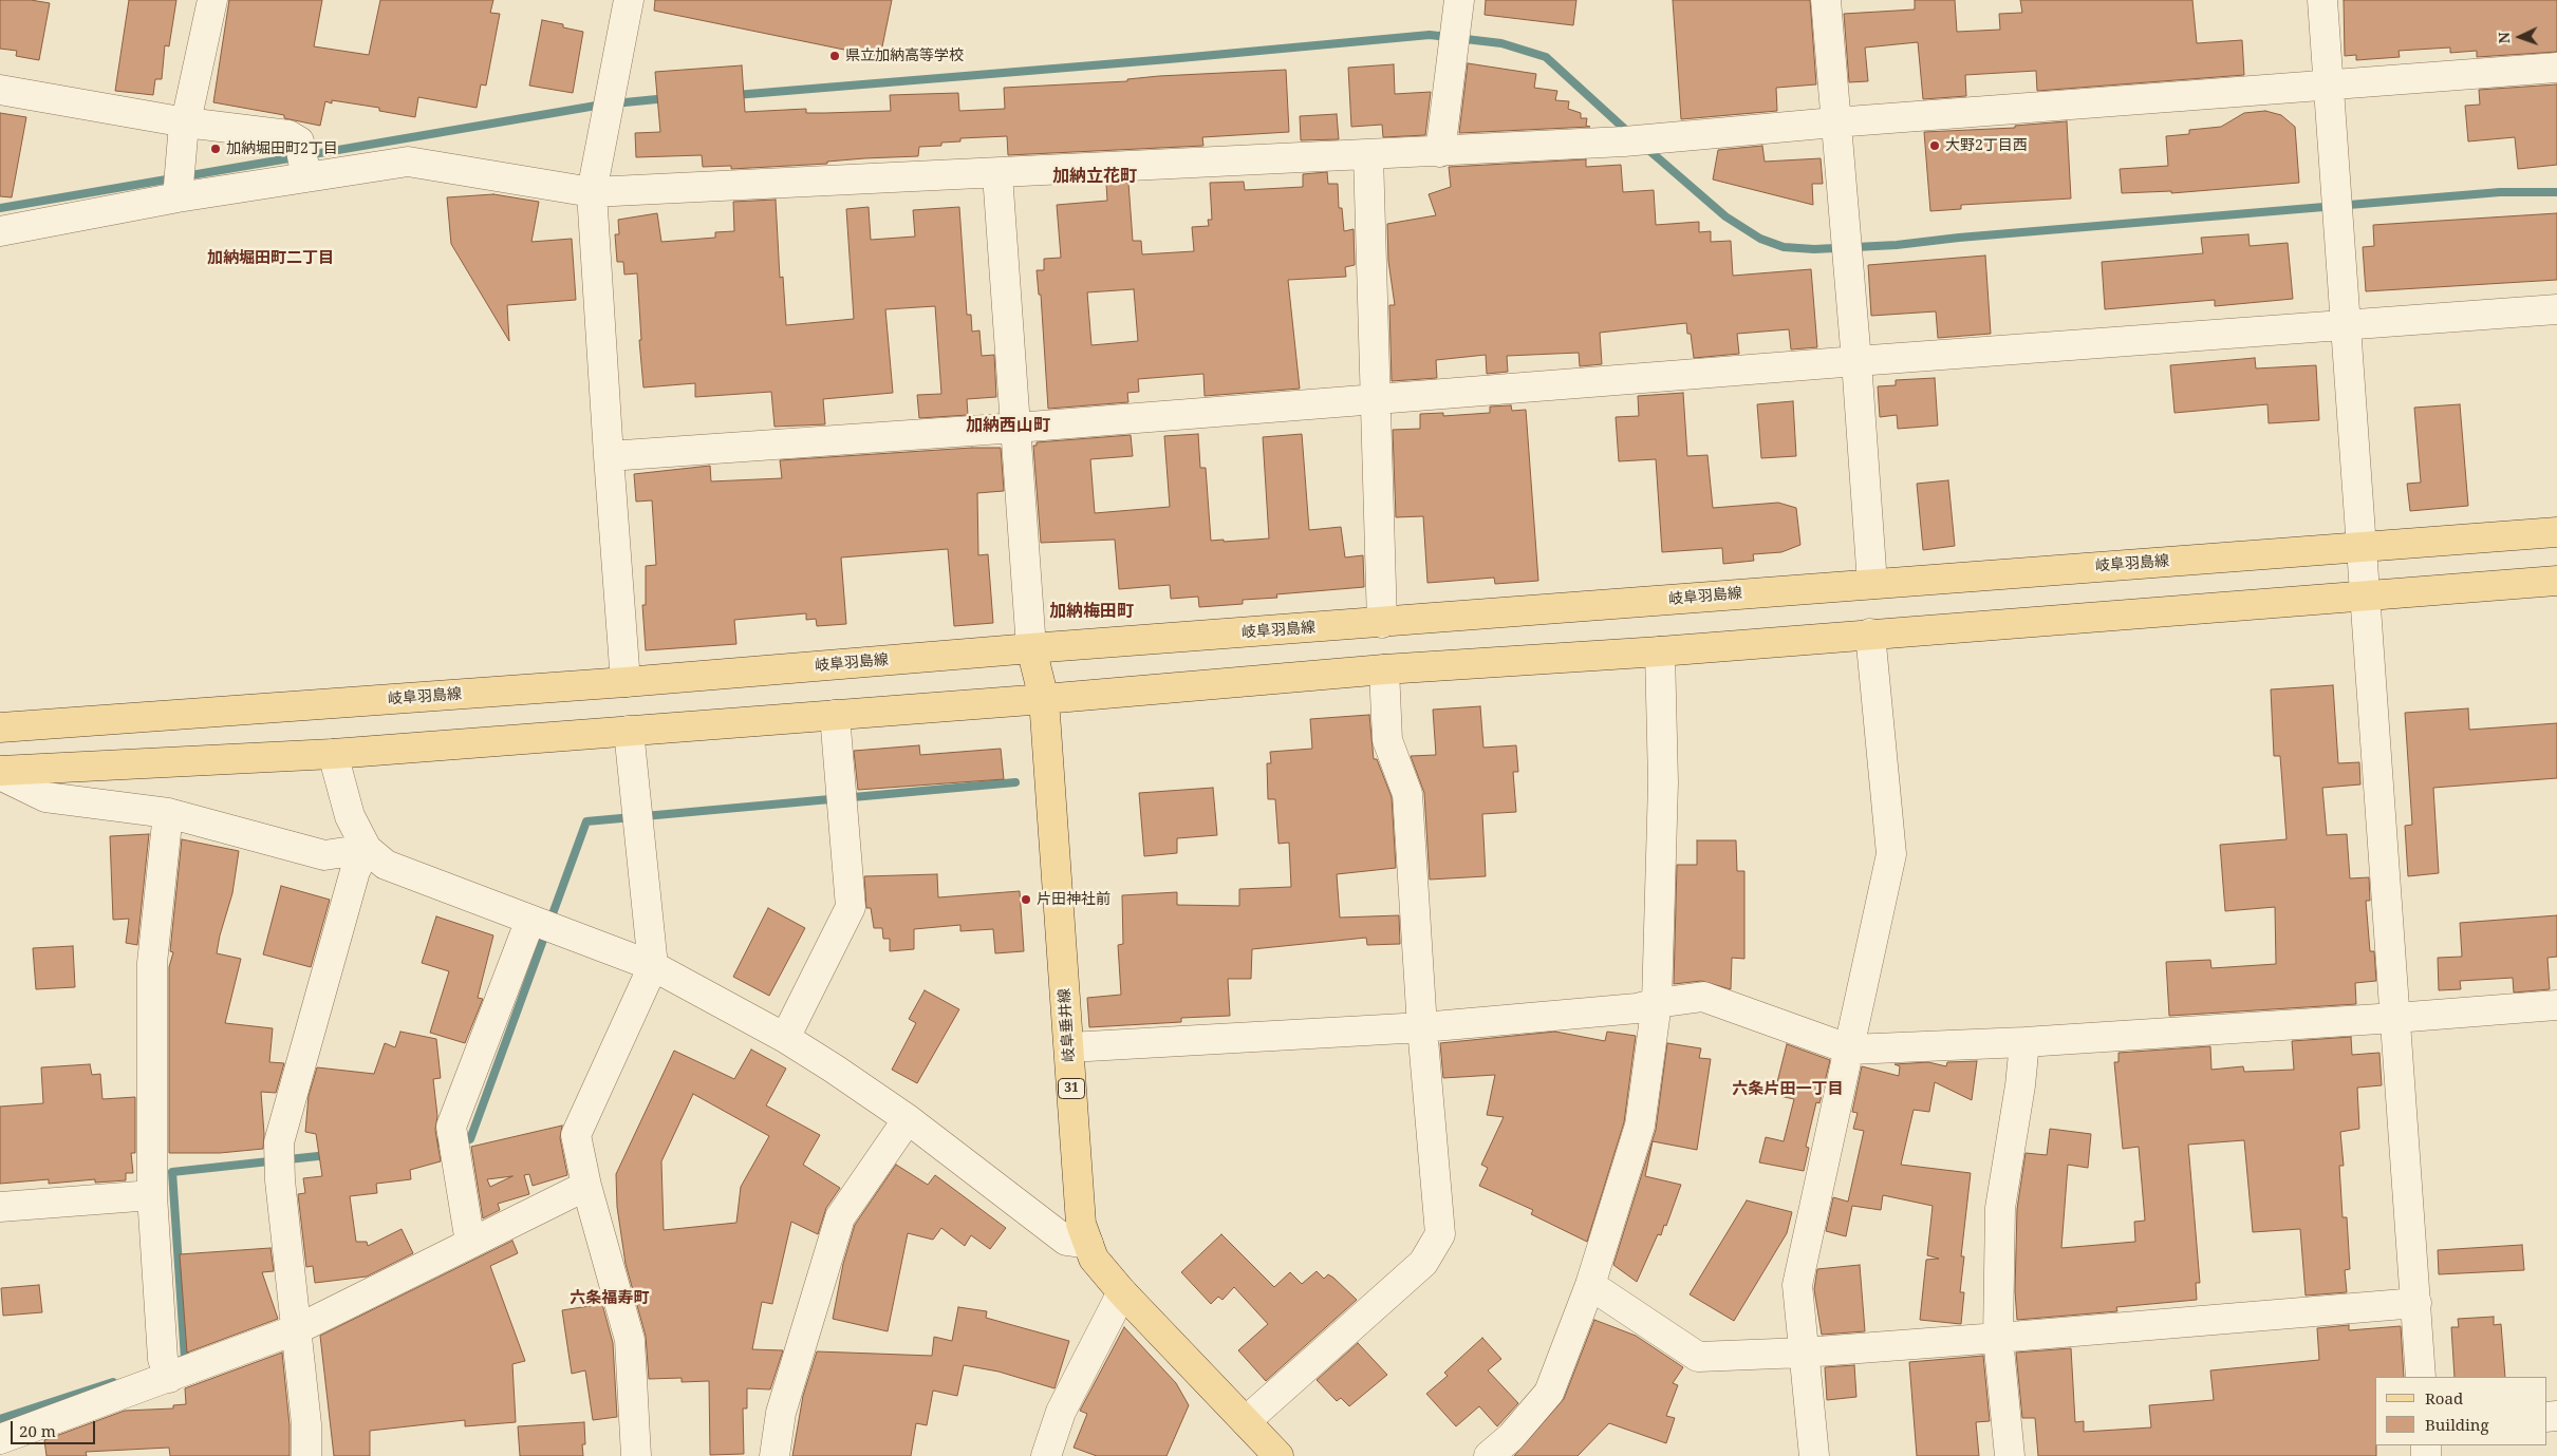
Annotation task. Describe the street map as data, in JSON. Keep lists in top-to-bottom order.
{
  "streets": {
    "main road": ["岐阜羽島線", "岐阜垂井線", "31"]
  },
  "crossings": [
    ["岐阜羽島線", "岐阜垂井線"]
  ],
  "districts": [
    "加納立花町",
    "加納堀田町二丁目",
    "加納西山町",
    "加納梅田町",
    "六条片田一丁目",
    "六条福寿町"
  ],
  "places": [
    "県立加納高等学校",
    "大野2丁目西",
    "加納堀田町2丁目",
    "片田神社前"
  ],
  "legend": ["Road", "Building"],
  "scale_bar": "20 m",
  "north": "left"
}
